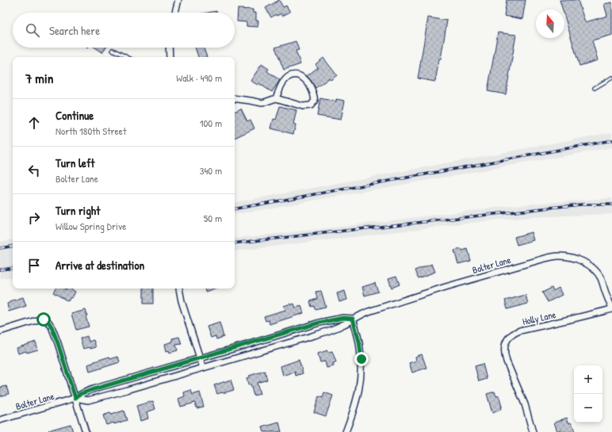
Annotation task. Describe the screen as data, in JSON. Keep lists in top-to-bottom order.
{
  "streets": {
    "street": ["Bolter Lane", "Holly Lane"]
  },
  "crossings": [
    ["Bolter Lane", "Holly Lane"]
  ],
  "north": "top",
  "page": {
    "search": "Search here",
    "heading": ["7 min", "Walk · 490 m"],
    "list": [
      ["Continue", "North 180th Street", "100 m"],
      ["Turn left", "Bolter Lane", "340 m"],
      ["Turn right", "Willow Spring Drive", "50 m"],
      "Arrive at destination"
    ],
    "map_buttons": ["+", "−"]
  }
}
